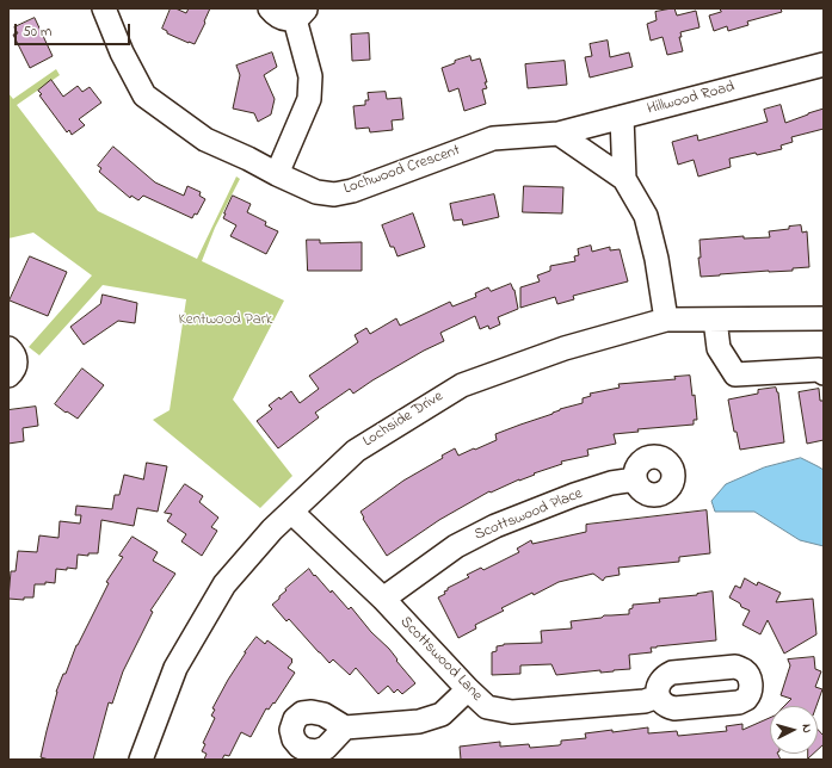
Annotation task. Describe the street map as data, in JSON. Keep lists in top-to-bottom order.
{
  "streets": {
    "street": [
      "Hillwood Road",
      "Lochwood Crescent",
      "Lochside Drive",
      "Scottswood Place",
      "Scottswood Lane"
    ]
  },
  "crossings": [
    ["Hillwood Road", "Lochwood Crescent"],
    ["Lochside Drive", "Scottswood Lane"],
    ["Scottswood Place", "Scottswood Lane"]
  ],
  "parks": ["Kentwood Park"],
  "scale_bar": "50 m",
  "north": "right"
}
